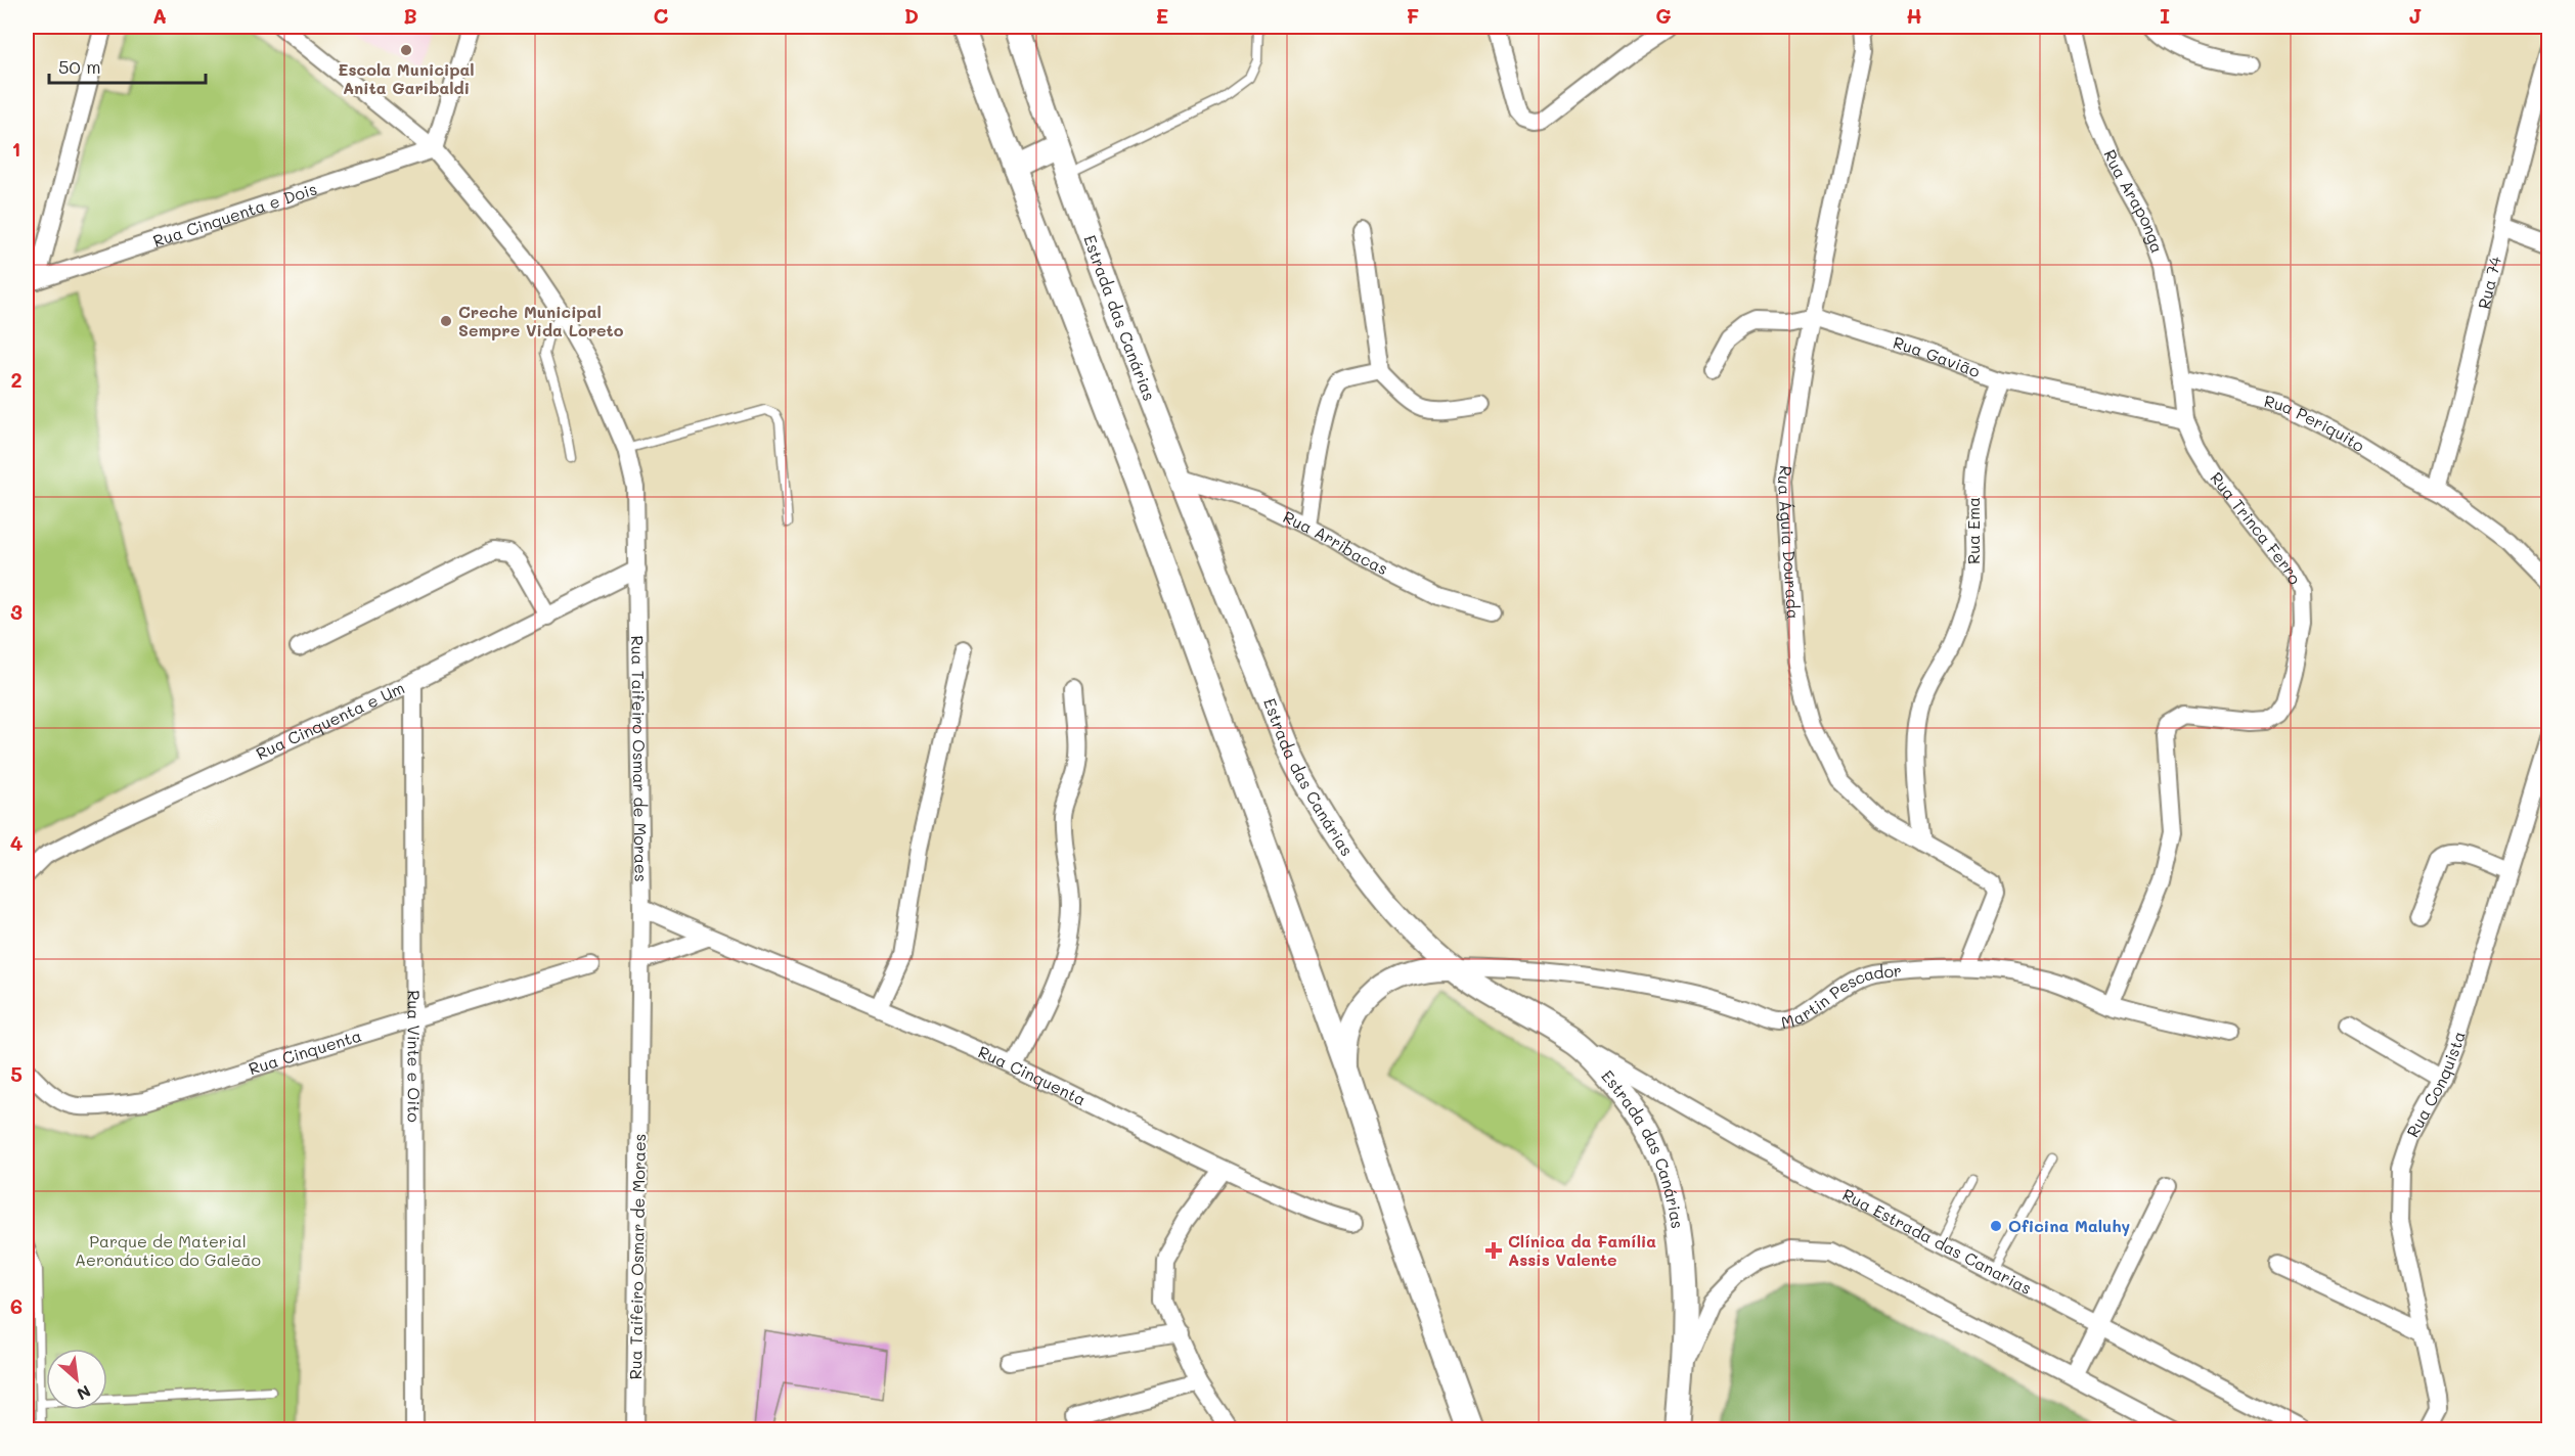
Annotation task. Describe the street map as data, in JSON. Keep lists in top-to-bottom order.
{
  "streets": {
    "main road": ["Estrada das Canárias"],
    "street": [
      "Rua Araponga",
      "Rua Cinquenta e Dois",
      "Rua 74",
      "Rua Gavião",
      "Rua Periquito",
      "Rua Trinca Ferro",
      "Rua Ema",
      "Rua Águia Dourada",
      "Rua Arribacas",
      "Rua Cinquenta e Um",
      "Rua Taifeiro Osmar de Moraes",
      "Martin Pescador",
      "Rua Cinquenta",
      "Rua Vinte e Oito",
      "Rua Conquista",
      "Rua Estrada das Canarias"
    ]
  },
  "crossings": [
    ["Rua Araponga", "Rua Periquito"],
    ["Rua Araponga", "Rua Trinca Ferro"],
    ["Rua Cinquenta e Dois", "Rua Taifeiro Osmar de Moraes"],
    ["Rua 74", "Rua Periquito"],
    ["Estrada das Canárias", "Rua Arribacas"],
    ["Estrada das Canárias", "Martin Pescador"],
    ["Estrada das Canárias", "Rua Estrada das Canarias"],
    ["Rua Gavião", "Rua Trinca Ferro"],
    ["Rua Gavião", "Rua Ema"],
    ["Rua Gavião", "Rua Águia Dourada"],
    ["Rua Periquito", "Rua Trinca Ferro"],
    ["Rua Trinca Ferro", "Martin Pescador"],
    ["Rua Ema", "Rua Águia Dourada"],
    ["Rua Águia Dourada", "Martin Pescador"],
    ["Rua Cinquenta e Um", "Rua Taifeiro Osmar de Moraes"],
    ["Rua Cinquenta e Um", "Rua Vinte e Oito"],
    ["Rua Taifeiro Osmar de Moraes", "Rua Cinquenta"],
    ["Rua Cinquenta", "Rua Vinte e Oito"]
  ],
  "parks": ["Parque de Material Aeronáutico do Galeão"],
  "places": {
    "other": ["Escola Municipal Anita Garibaldi", "Creche Municipal Sempre Vida Loreto", "Oficina Maluhy"],
    "health": ["Clínica da Família Assis Valente"]
  },
  "scale_bar": "50 m",
  "north": "bottom right",
  "grid": {
    "columns": [
      "A",
      "B",
      "C",
      "D",
      "E",
      "F",
      "G",
      "H",
      "I",
      "J"
    ],
    "rows": [
      "1",
      "2",
      "3",
      "4",
      "5",
      "6"
    ]
  }
}
